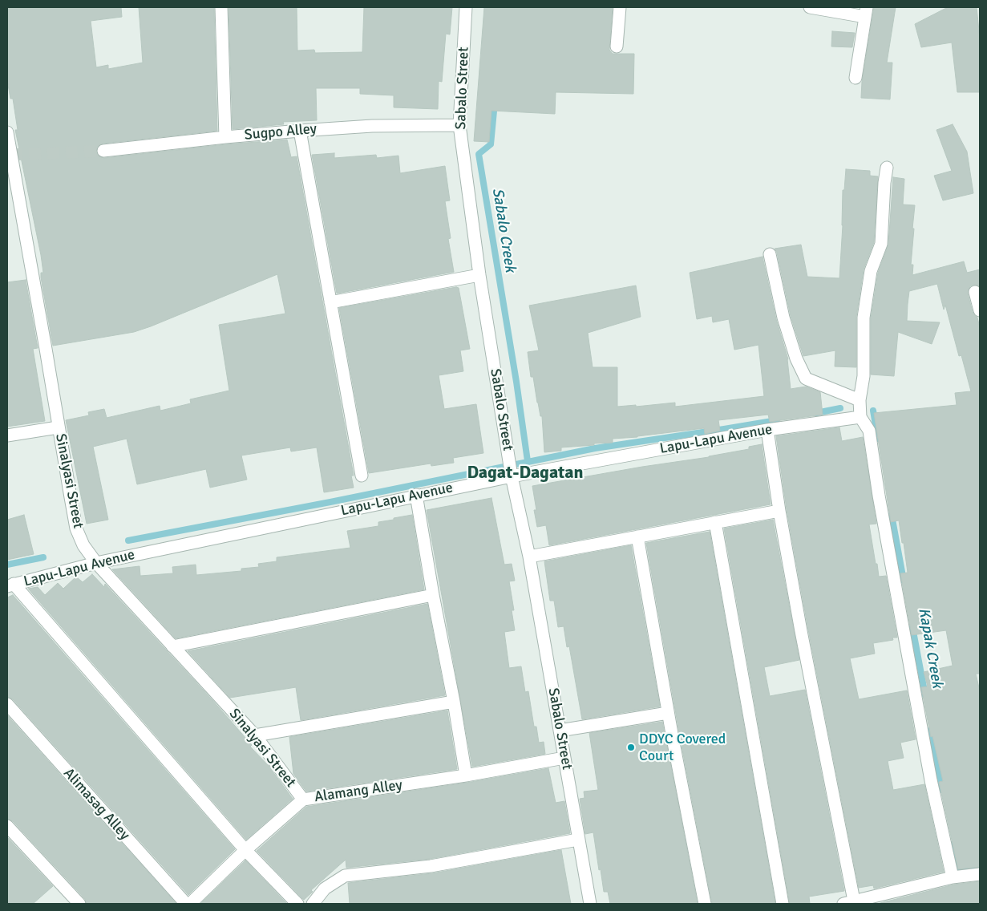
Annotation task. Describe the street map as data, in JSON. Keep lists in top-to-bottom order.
{
  "streets": {
    "street": [
      "Sabalo Street",
      "Sugpo Alley",
      "Lapu-Lapu Avenue",
      "Sinalyasi Street",
      "Alamang Alley",
      "Alimasag Alley"
    ]
  },
  "crossings": [
    ["Sabalo Street", "Sugpo Alley"],
    ["Sabalo Street", "Lapu-Lapu Avenue"],
    ["Sabalo Street", "Alamang Alley"],
    ["Lapu-Lapu Avenue", "Sinalyasi Street"],
    ["Sinalyasi Street", "Alamang Alley"]
  ],
  "districts": ["Dagat-Dagatan"],
  "water": ["Sabalo Creek", "Kapak Creek"],
  "places": ["DDYC Covered Court"]
}
